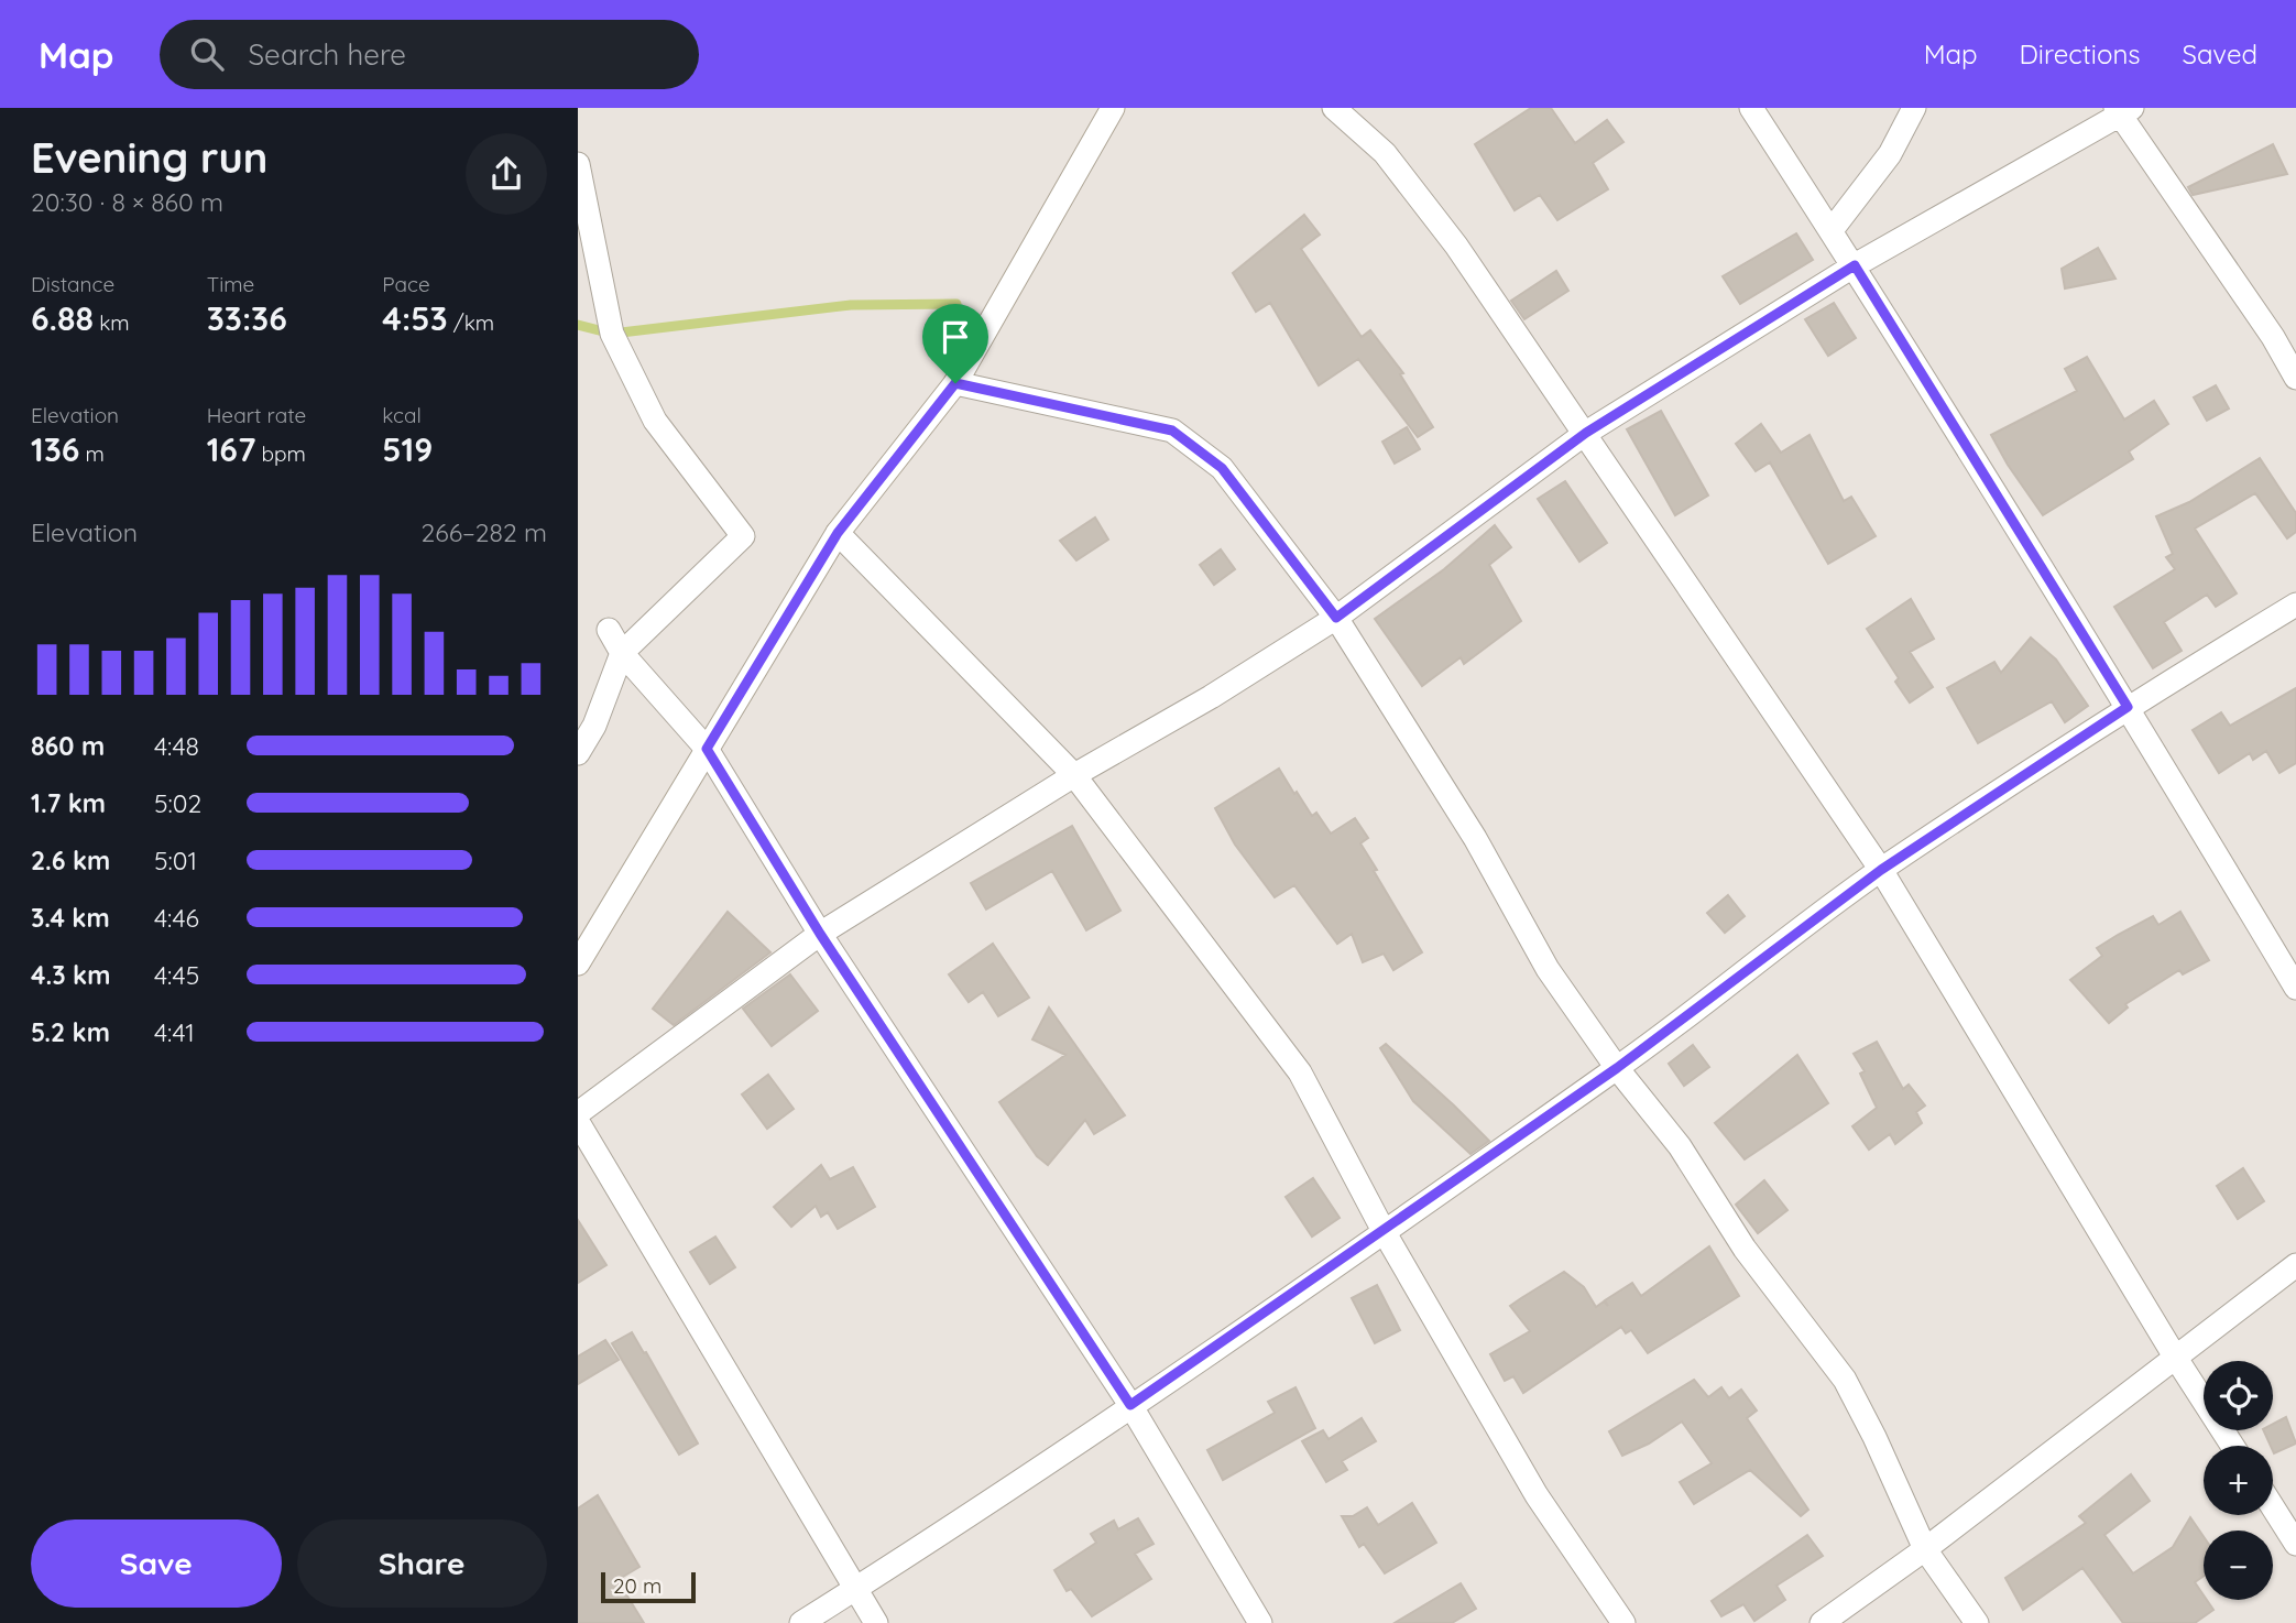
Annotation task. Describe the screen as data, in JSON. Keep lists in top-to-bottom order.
{
  "scale_bar": "20 m",
  "page": {
    "header": "Map",
    "search": "Search here",
    "nav": ["Map", "Directions", "Saved"],
    "heading": ["Evening run", "20:30 · 8 × 860 m"],
    "stats": [
      ["Distance", "6.88 km"],
      ["Time", "33:36"],
      ["Pace", "4:53 /km"],
      ["Elevation", "136 m"],
      ["Heart rate", "167 bpm"],
      ["kcal", "519"]
    ],
    "chart": ["Elevation", "266–282 m"],
    "list": [
      {
        "name": "860 m",
        "note": "4:48"
      },
      {
        "name": "1.7 km",
        "note": "5:02"
      },
      {
        "name": "2.6 km",
        "note": "5:01"
      },
      {
        "name": "3.4 km",
        "note": "4:46"
      },
      {
        "name": "4.3 km",
        "note": "4:45"
      },
      {
        "name": "5.2 km",
        "note": "4:41"
      }
    ],
    "map_buttons": ["+", "−"],
    "buttons": ["Save", "Share"],
    "scale": "20 m"
  }
}
